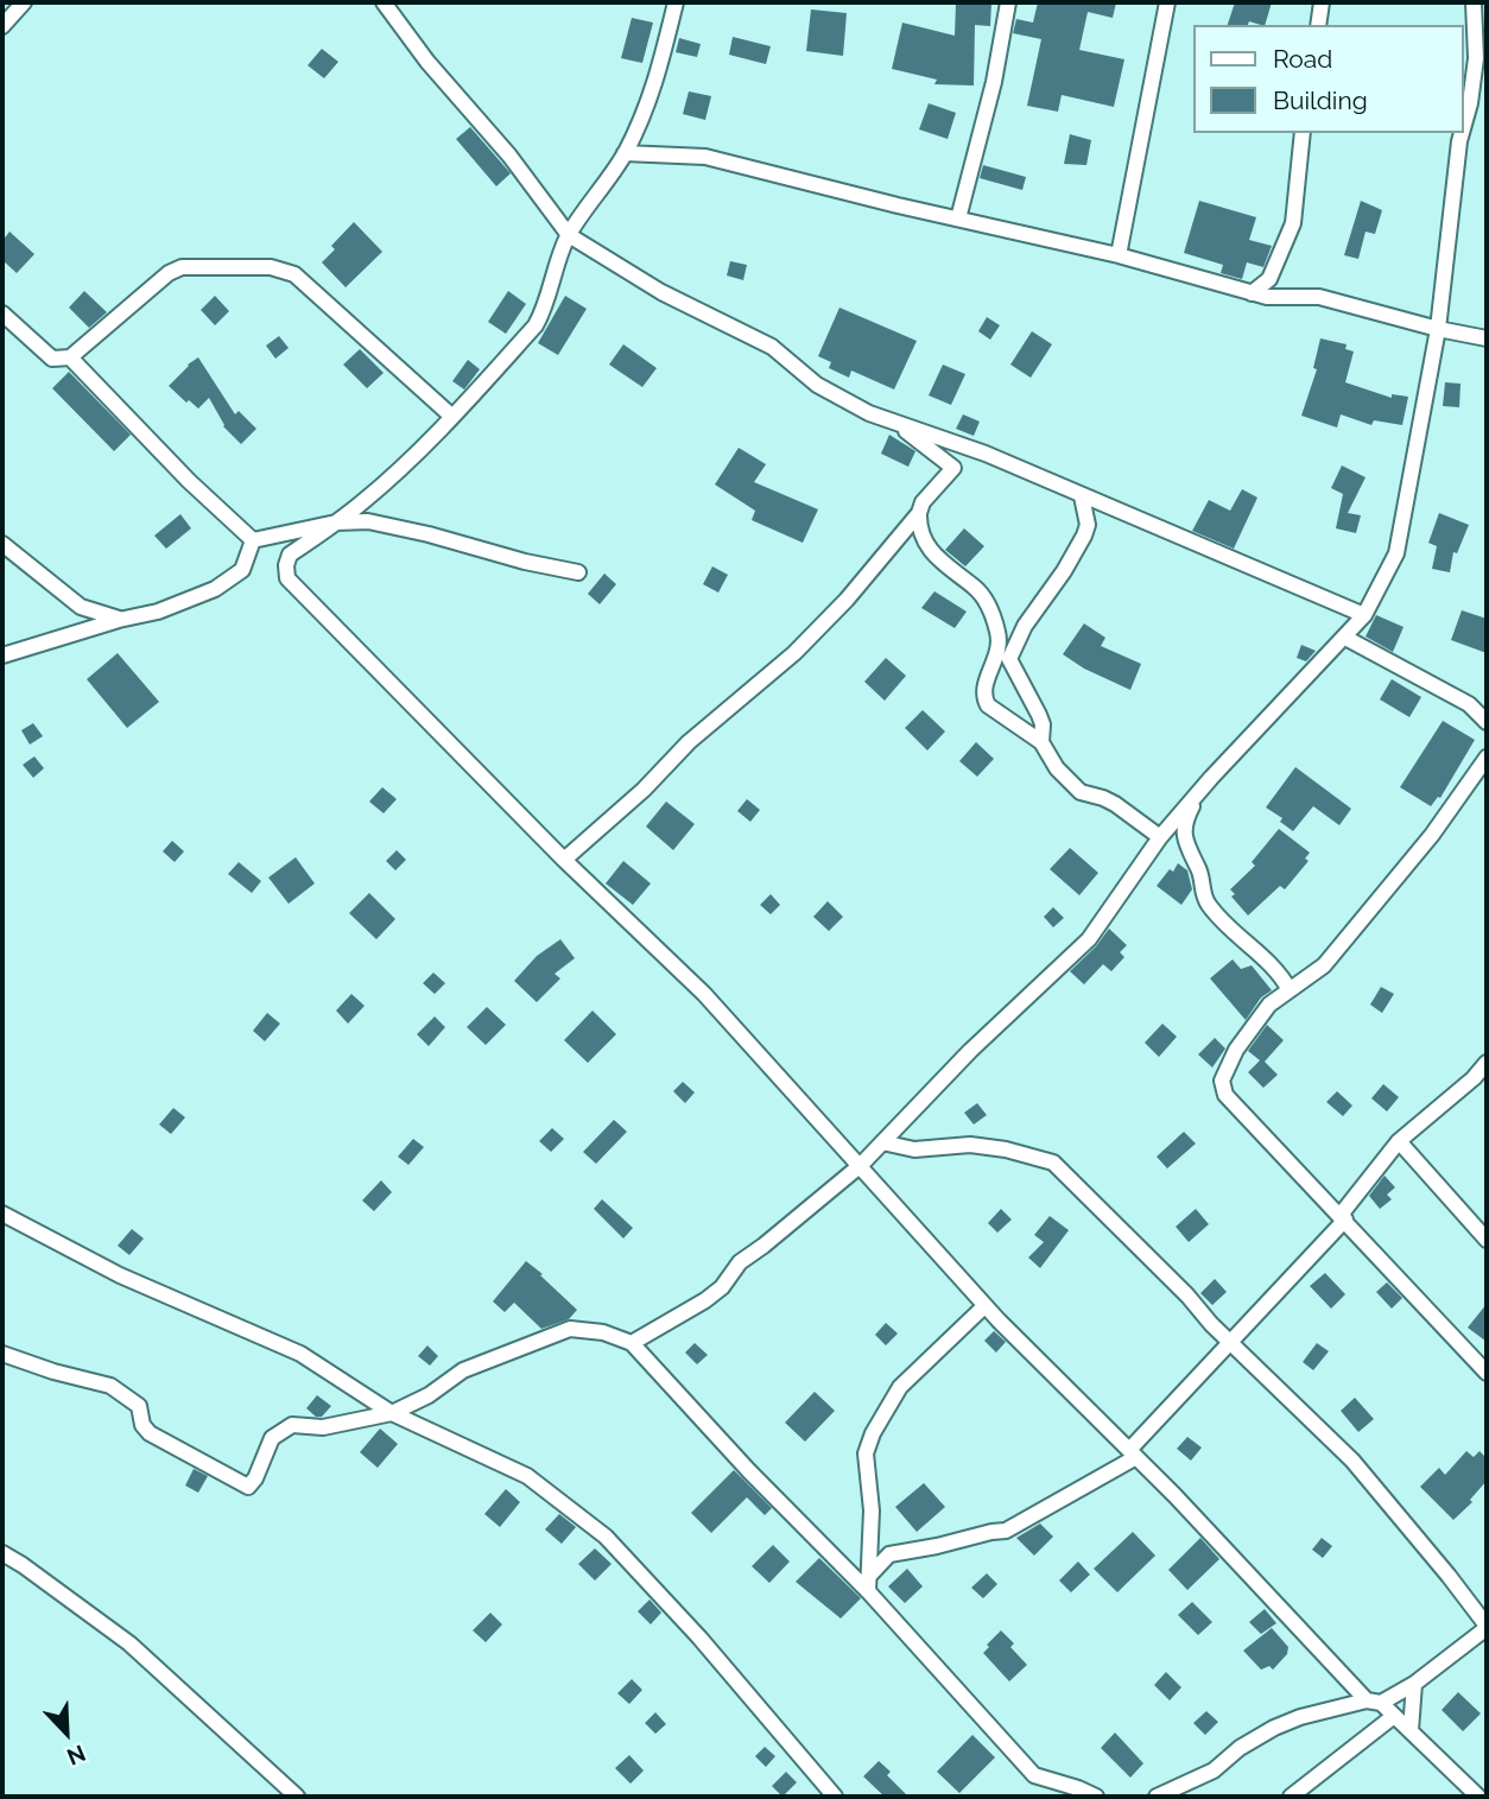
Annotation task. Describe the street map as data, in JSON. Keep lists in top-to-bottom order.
{
  "legend": ["Road", "Building"],
  "north": "bottom right"
}
